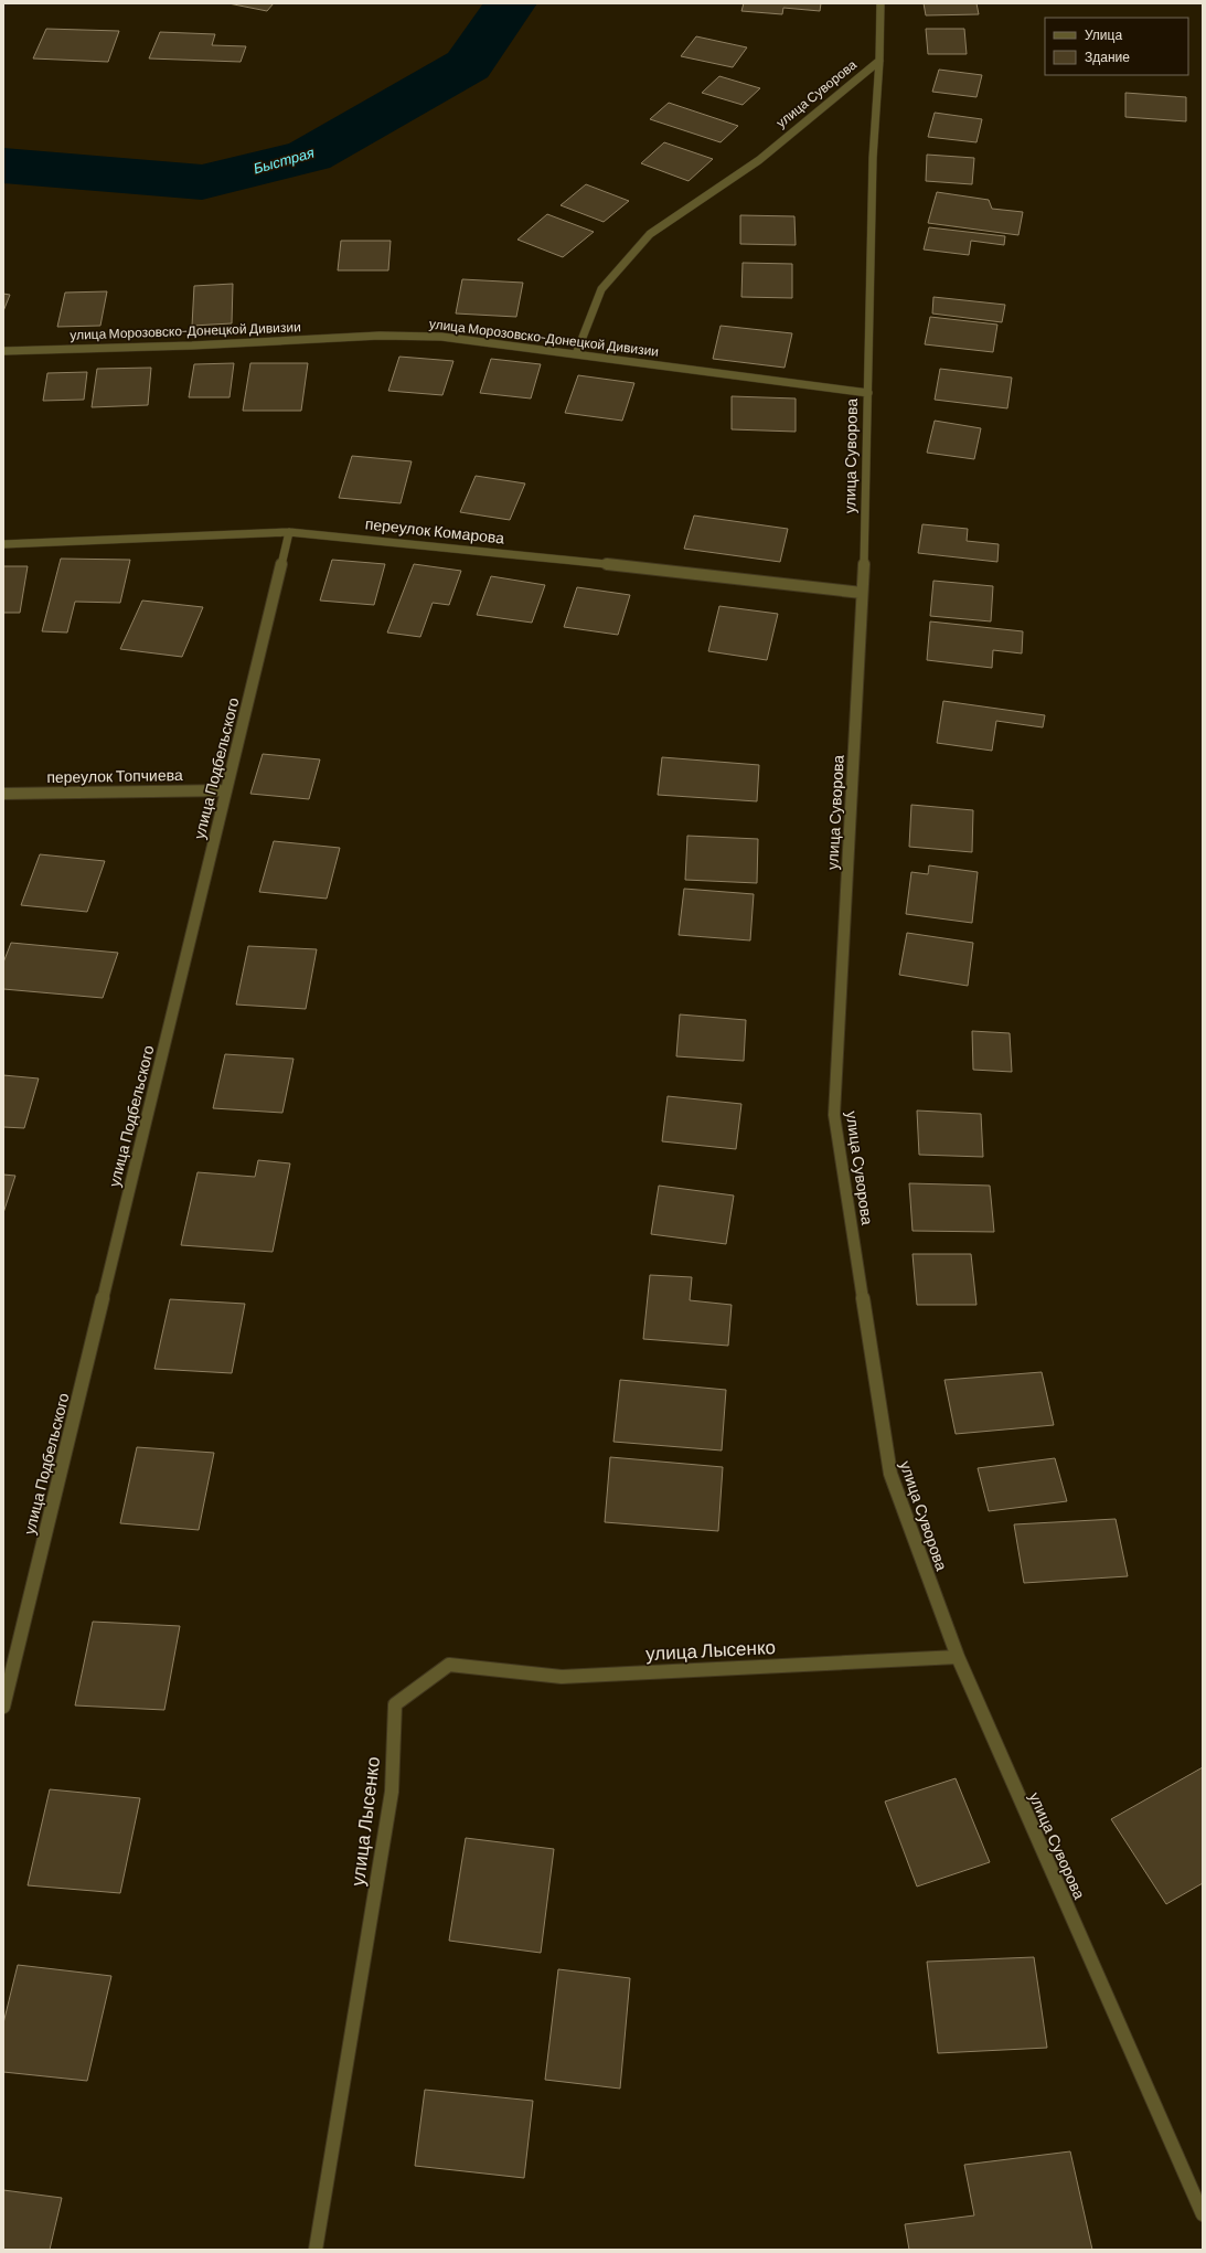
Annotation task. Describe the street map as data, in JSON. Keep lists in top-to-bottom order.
{
  "streets": {
    "street": [
      "улица Суворова",
      "улица Морозовско-Донецкой Дивизии",
      "переулок Комарова",
      "улица Подбельского",
      "переулок Топчиева",
      "улица Лысенко"
    ]
  },
  "crossings": [
    ["улица Суворова", "улица Морозовско-Донецкой Дивизии"],
    ["улица Суворова", "переулок Комарова"],
    ["улица Суворова", "улица Лысенко"],
    ["переулок Комарова", "улица Подбельского"],
    ["улица Подбельского", "переулок Топчиева"]
  ],
  "water": ["Быстрая"],
  "legend": ["Улица", "Здание"]
}
